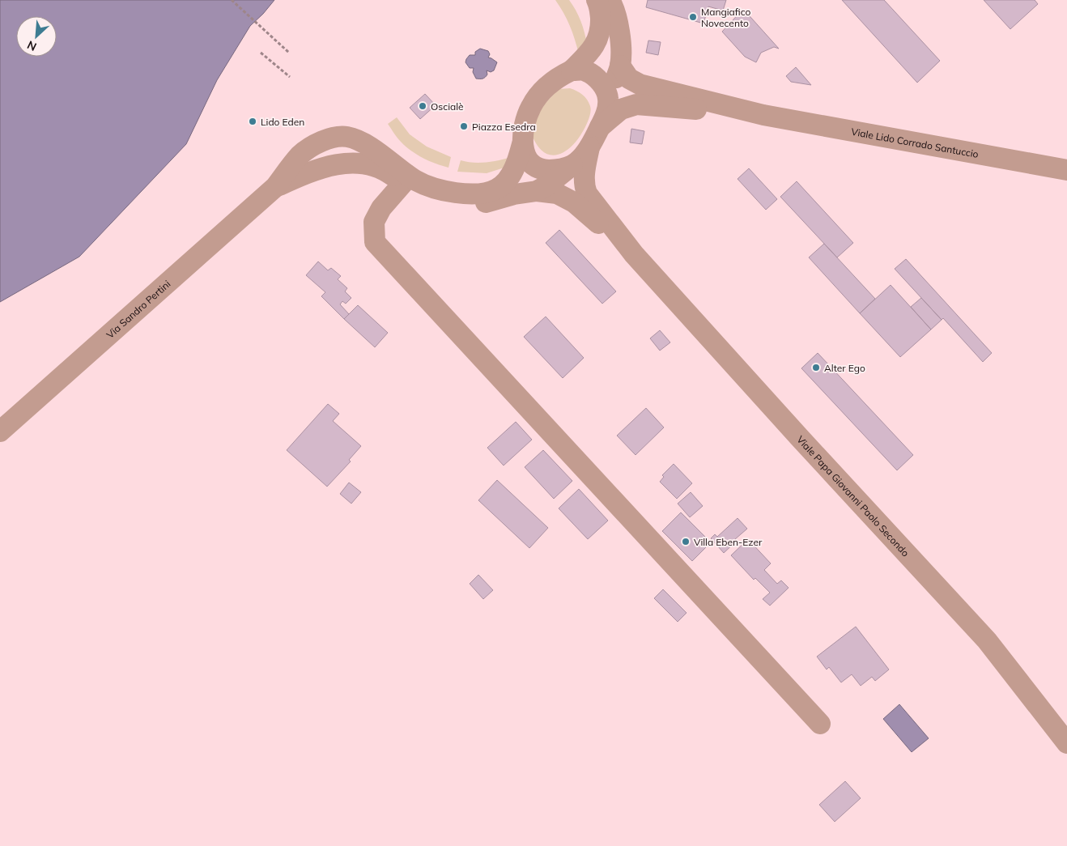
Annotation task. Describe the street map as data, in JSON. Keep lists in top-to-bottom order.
{
  "streets": {
    "street": ["Viale Lido Corrado Santuccio", "Via Sandro Pertini", "Viale Papa Giovanni Paolo Secondo"]
  },
  "places": [
    "Mangiafico Novecento",
    "Oscialè",
    "Lido Eden",
    "Piazza Esedra",
    "Alter Ego",
    "Villa Eben-Ezer"
  ],
  "north": "bottom left"
}
